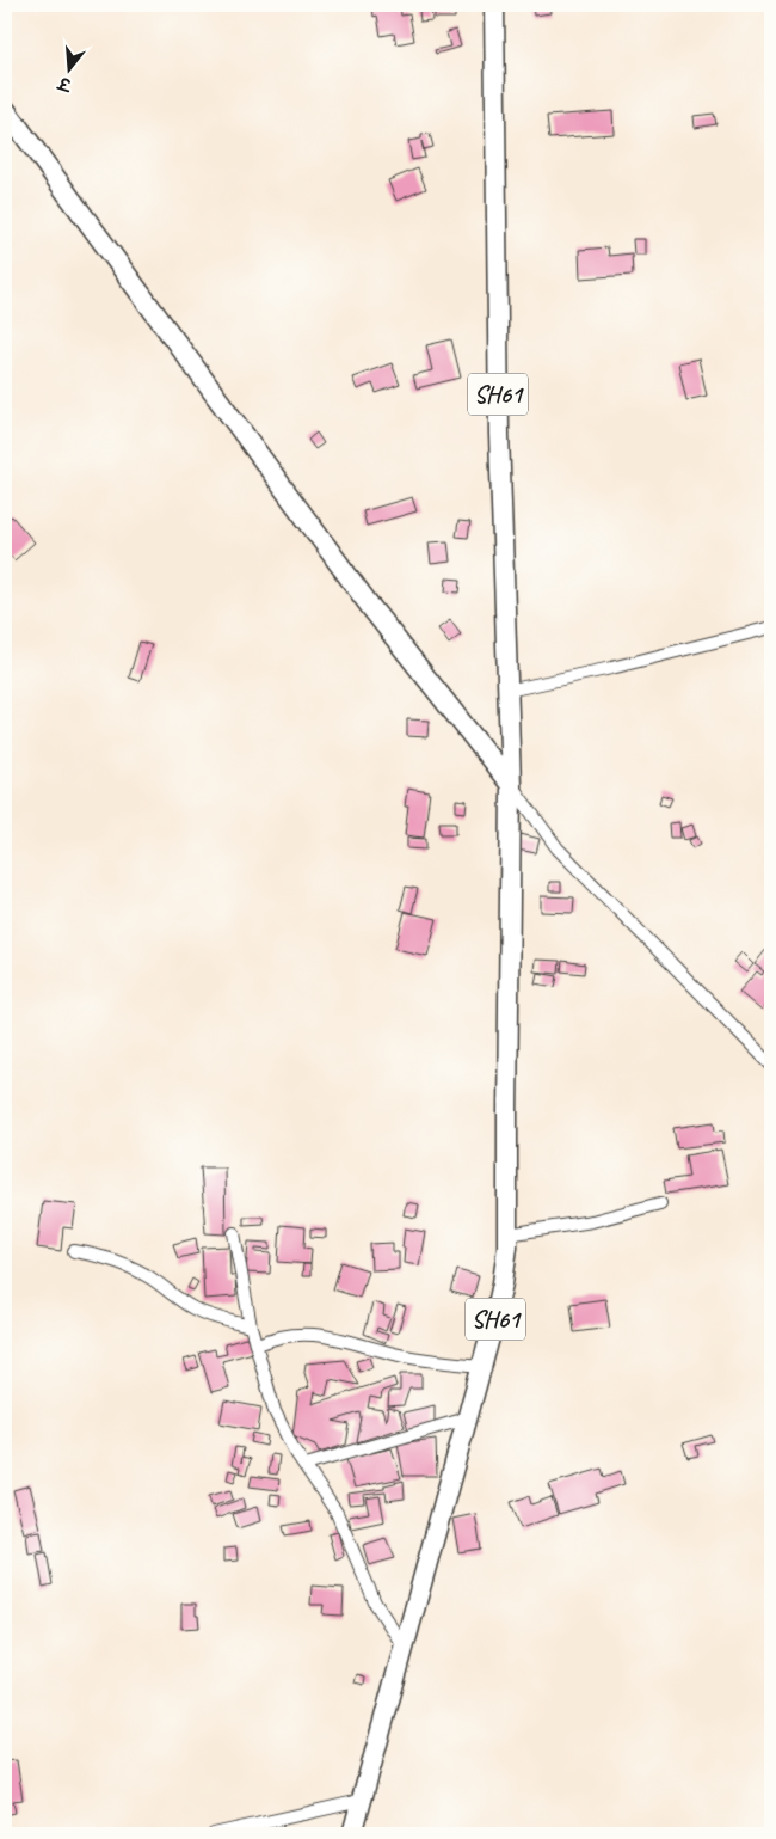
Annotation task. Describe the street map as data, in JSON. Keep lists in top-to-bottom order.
{
  "streets": {
    "main road": ["SH61"]
  },
  "north": "bottom"
}
